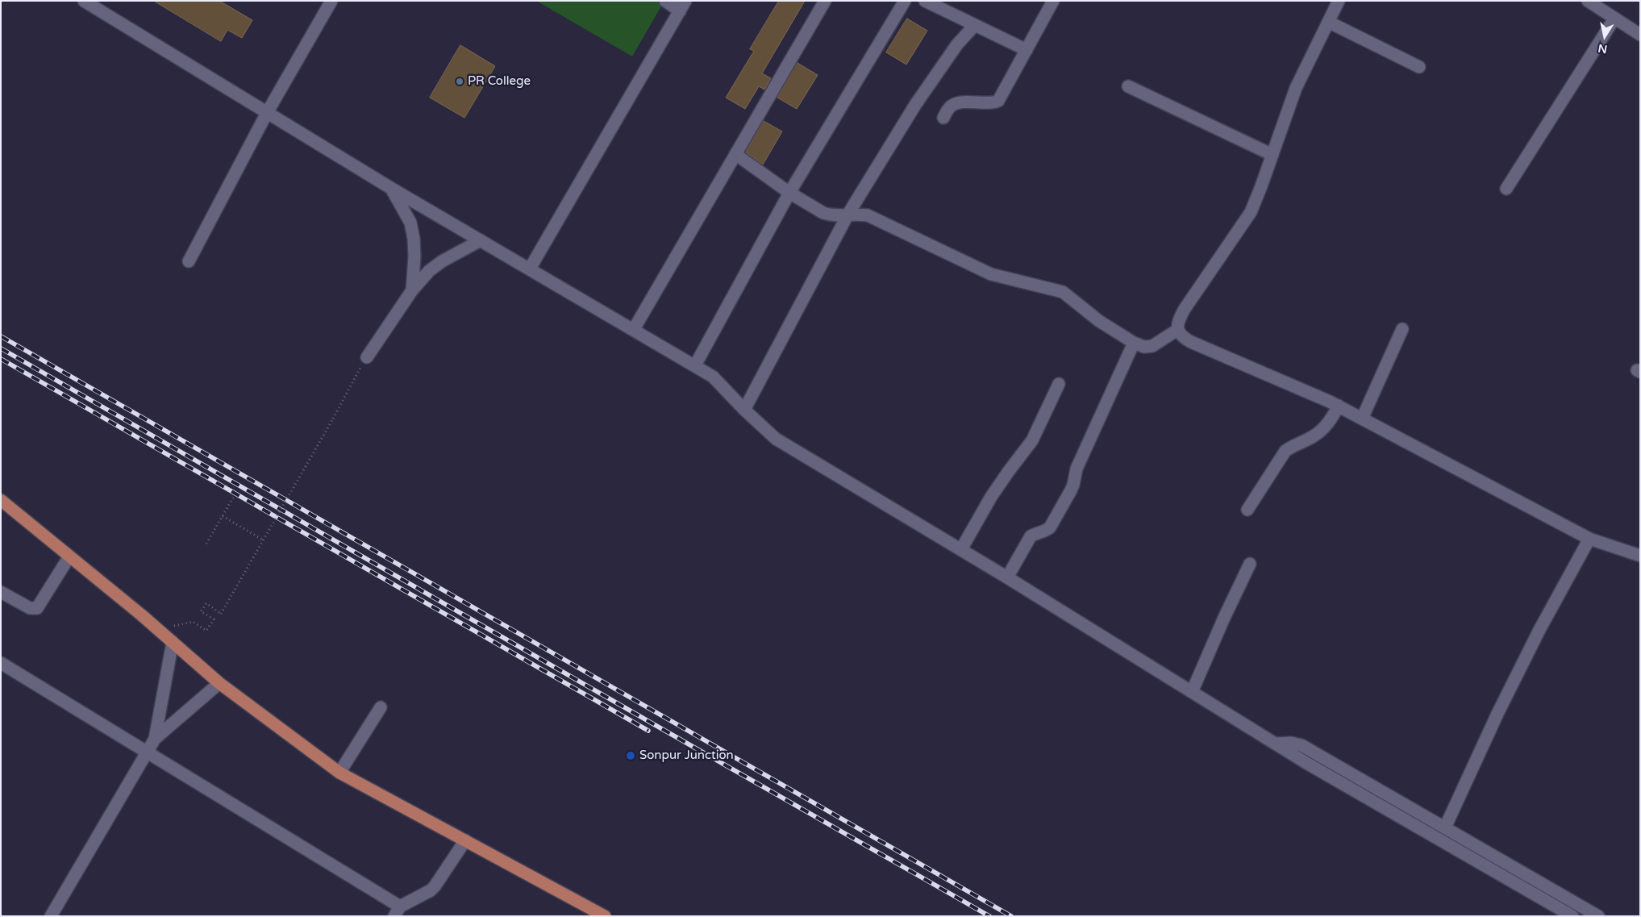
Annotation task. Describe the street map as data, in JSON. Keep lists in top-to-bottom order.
{
  "places": ["PR College", "Sonpur Junction"],
  "north": "bottom"
}
